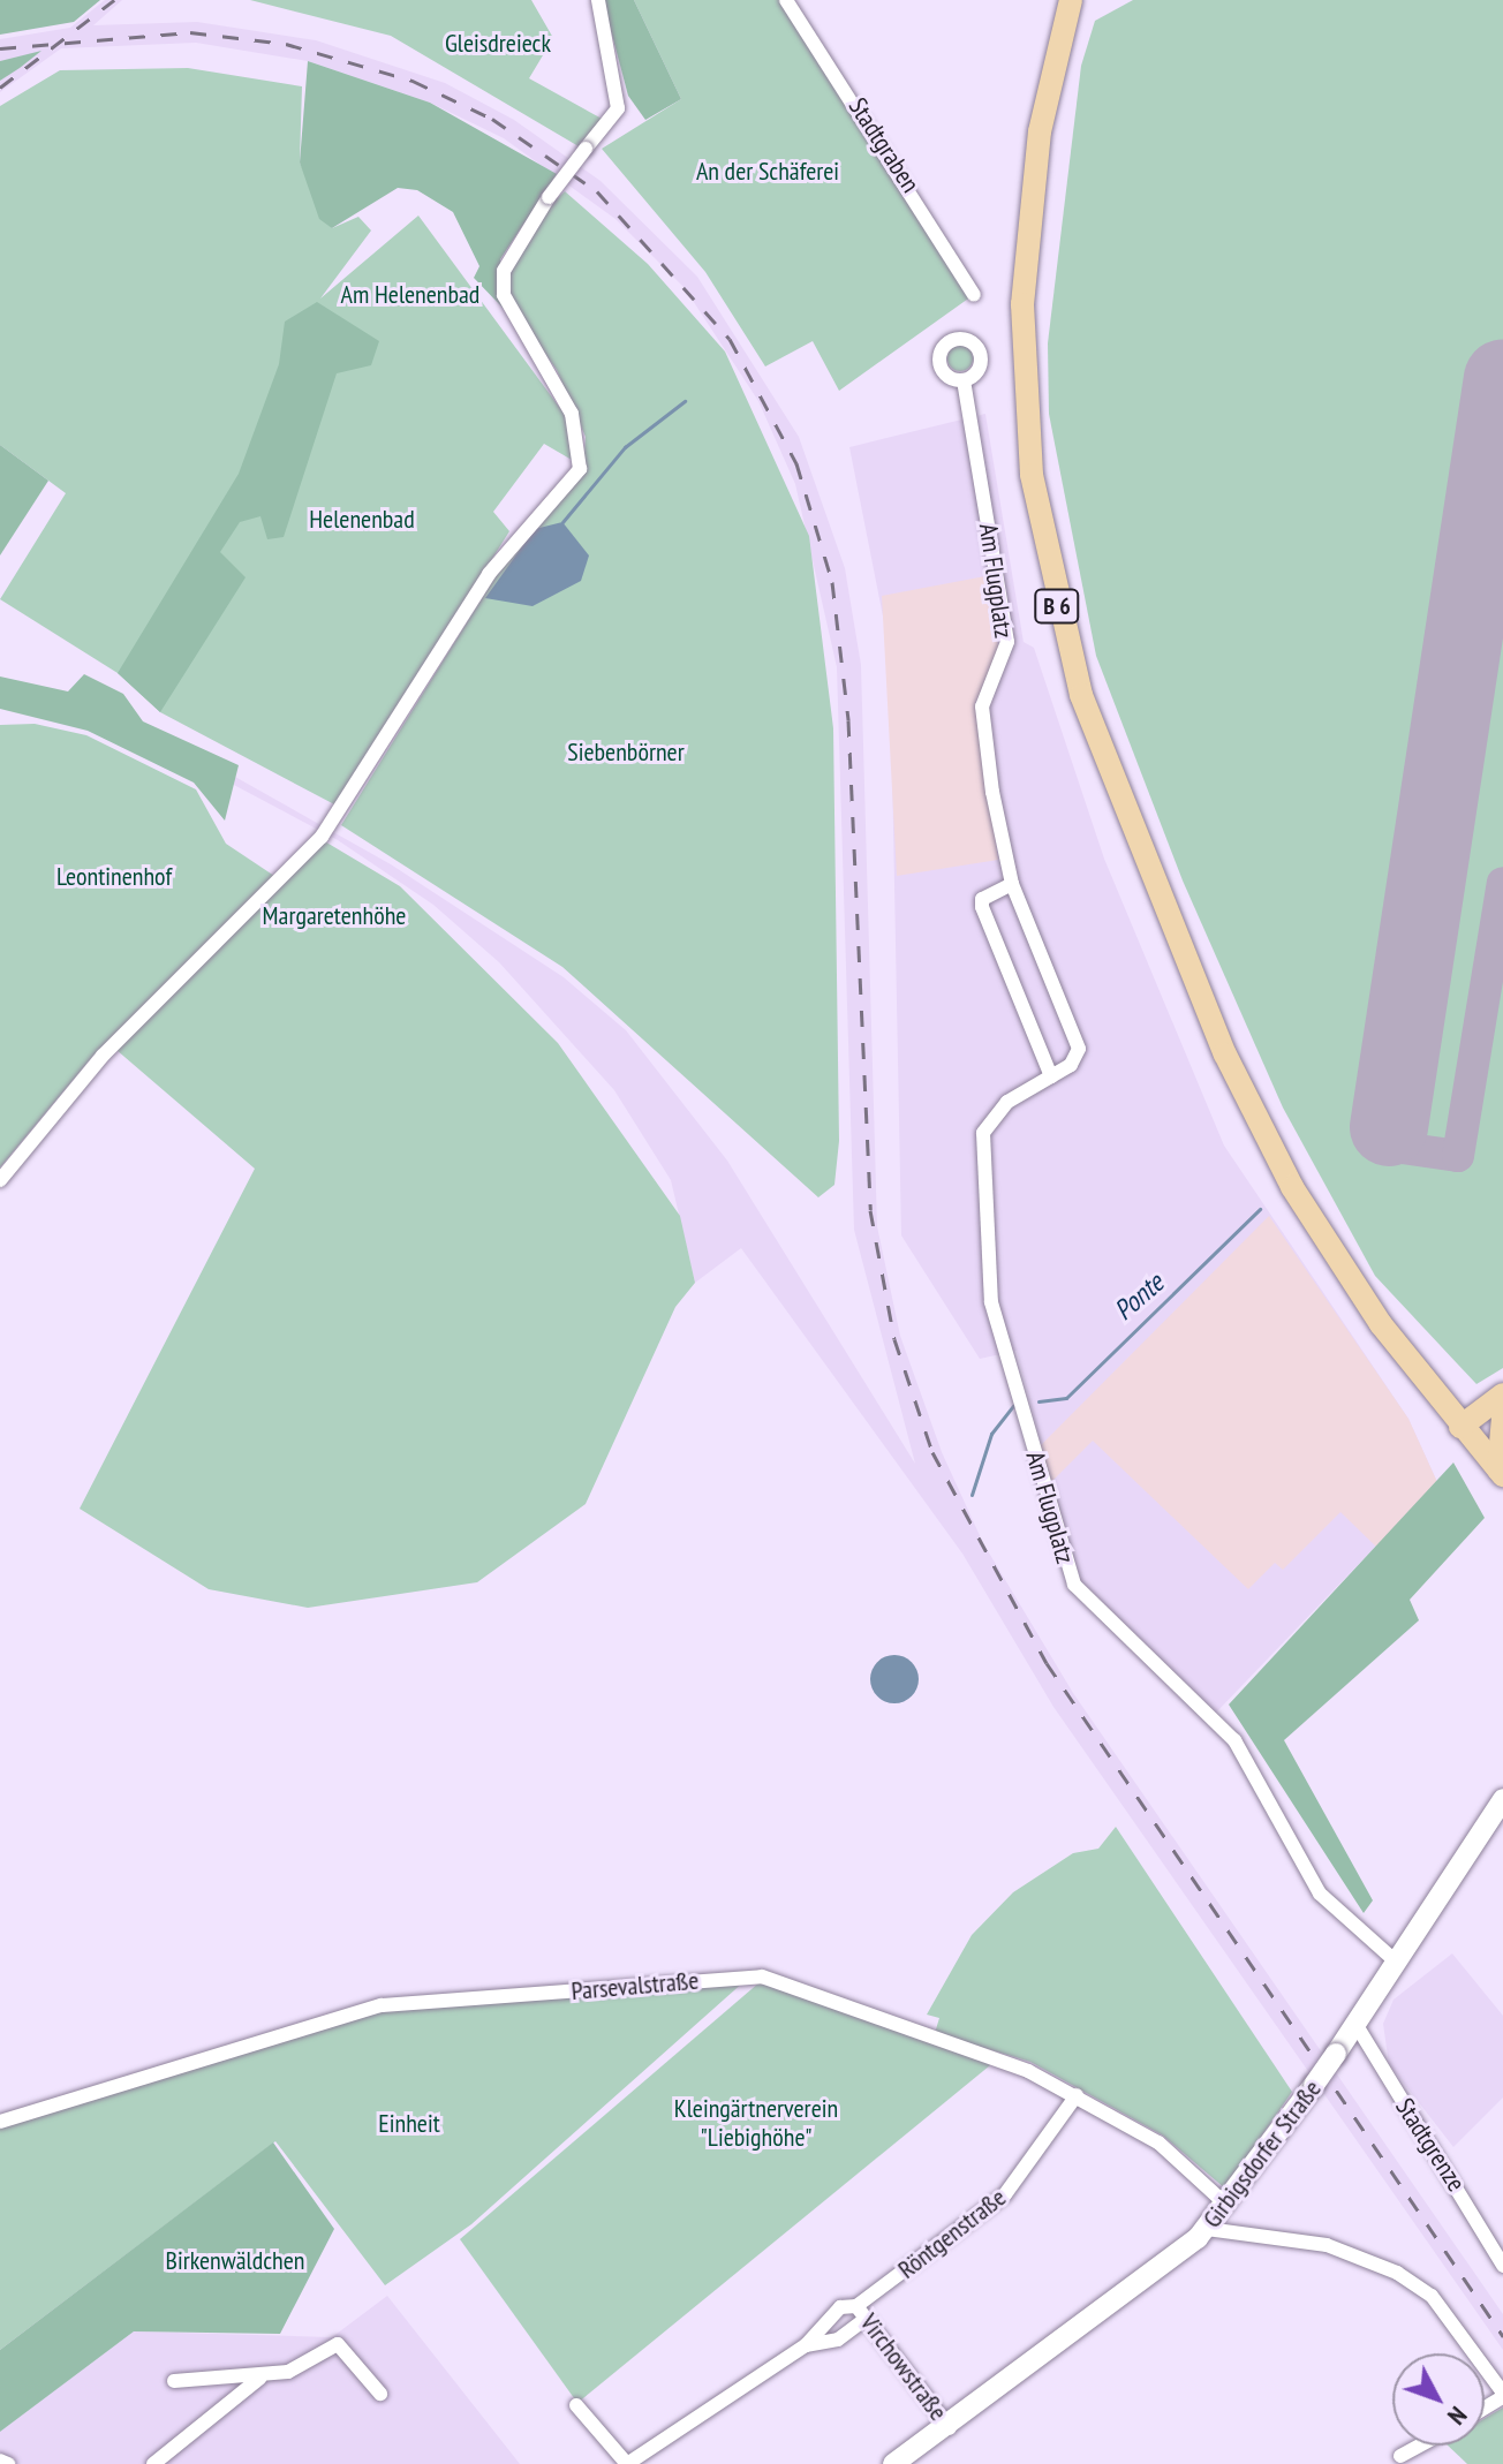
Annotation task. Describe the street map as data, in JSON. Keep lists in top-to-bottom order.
{
  "streets": {
    "main road": ["B 6"],
    "street": [
      "Stadtgraben",
      "Am Flugplatz",
      "Parsevalstraße",
      "Stadtgrenze",
      "Girbigsdorfer Straße",
      "Röntgenstraße",
      "Virchowstraße"
    ]
  },
  "crossings": [
    ["Am Flugplatz", "Girbigsdorfer Straße"],
    ["Parsevalstraße", "Girbigsdorfer Straße"],
    ["Parsevalstraße", "Röntgenstraße"],
    ["Stadtgrenze", "Girbigsdorfer Straße"],
    ["Girbigsdorfer Straße", "Virchowstraße"],
    ["Röntgenstraße", "Virchowstraße"]
  ],
  "water": ["Ponte"],
  "parks": [
    "Gleisdreieck",
    "An der Schäferei",
    "Am Helenenbad",
    "Helenenbad",
    "Siebenbörner",
    "Leontinenhof",
    "Margaretenhöhe",
    "Kleingärtnerverein \"Liebighöhe\"",
    "Einheit",
    "Birkenwäldchen"
  ],
  "north": "bottom right"
}
